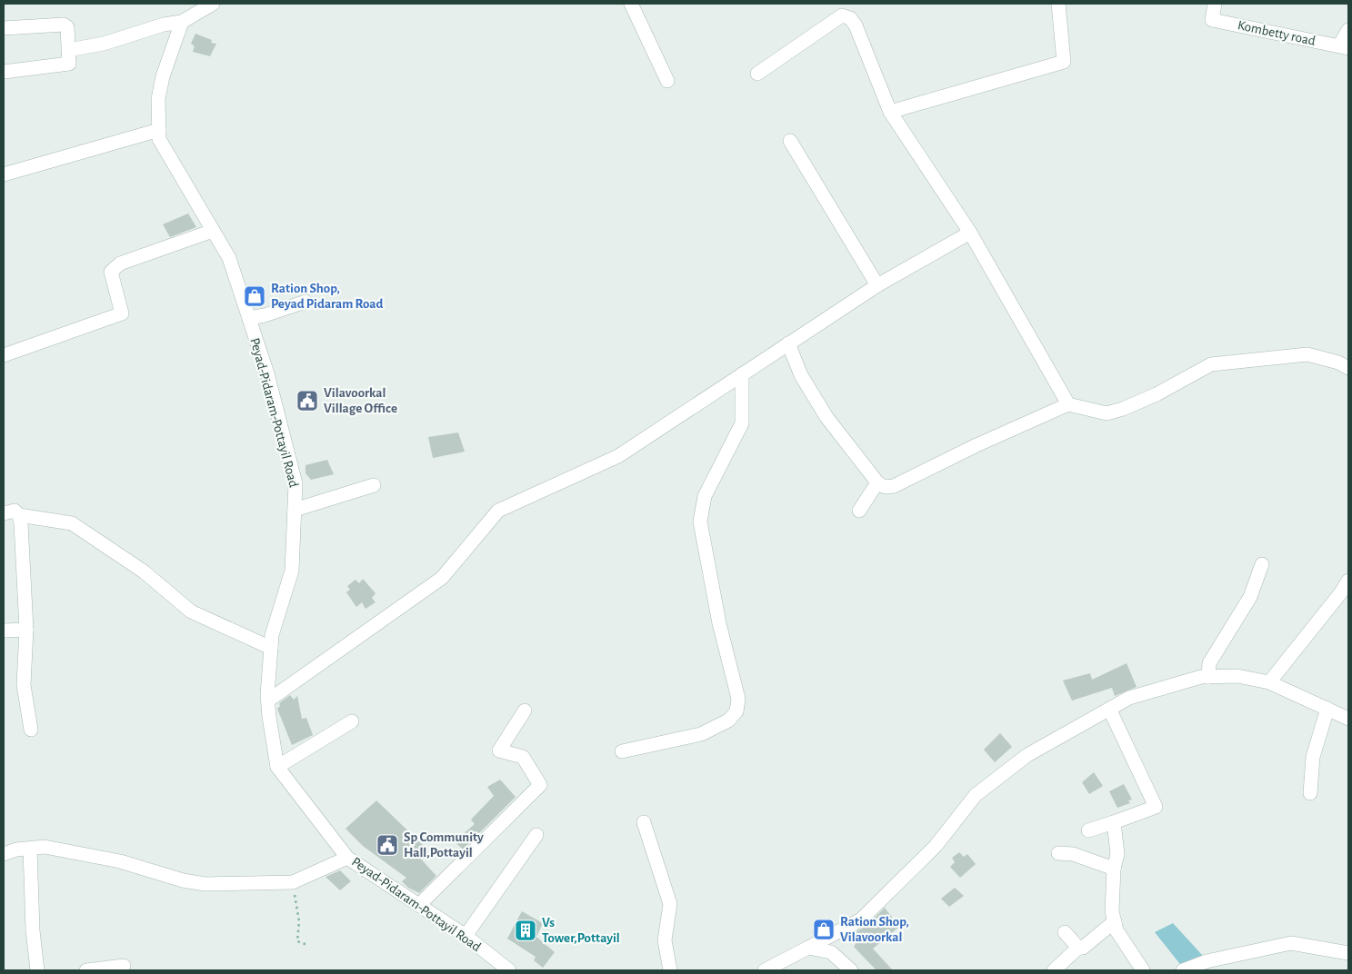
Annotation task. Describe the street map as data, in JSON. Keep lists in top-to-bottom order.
{
  "streets": {
    "street": ["Kombetty road", "Peyad-Pidaram-Pottayil Road"]
  },
  "places": {
    "shop": ["Ration Shop, Peyad Pidaram Road", "Ration Shop, Vilavoorkal"],
    "public building": ["Vilavoorkal Village Office", "Sp Community Hall,Pottayil"],
    "building": ["Vs Tower,Pottayil"]
  }
}
